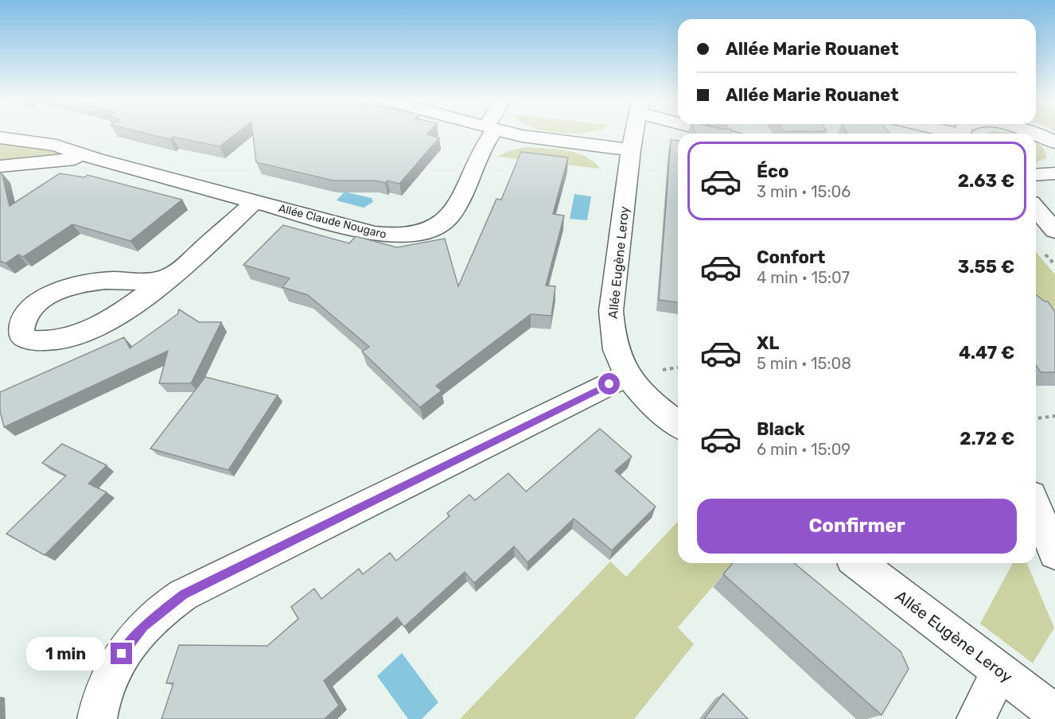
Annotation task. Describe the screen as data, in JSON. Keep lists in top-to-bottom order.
{
  "streets": {
    "street": ["Allée Claude Nougaro", "Allée Eugène Leroy"]
  },
  "page": {
    "banner": ["Allée Marie Rouanet", "Allée Marie Rouanet"],
    "list": [
      {
        "name": "Éco",
        "note": "3 min · 15:06",
        "value": "2.63 €"
      },
      {
        "name": "Confort",
        "note": "4 min · 15:07",
        "value": "3.55 €"
      },
      {
        "name": "XL",
        "note": "5 min · 15:08",
        "value": "4.47 €"
      },
      {
        "name": "Black",
        "note": "6 min · 15:09",
        "value": "2.72 €"
      }
    ],
    "buttons": "Confirmer",
    "bubble": "1 min"
  }
}
